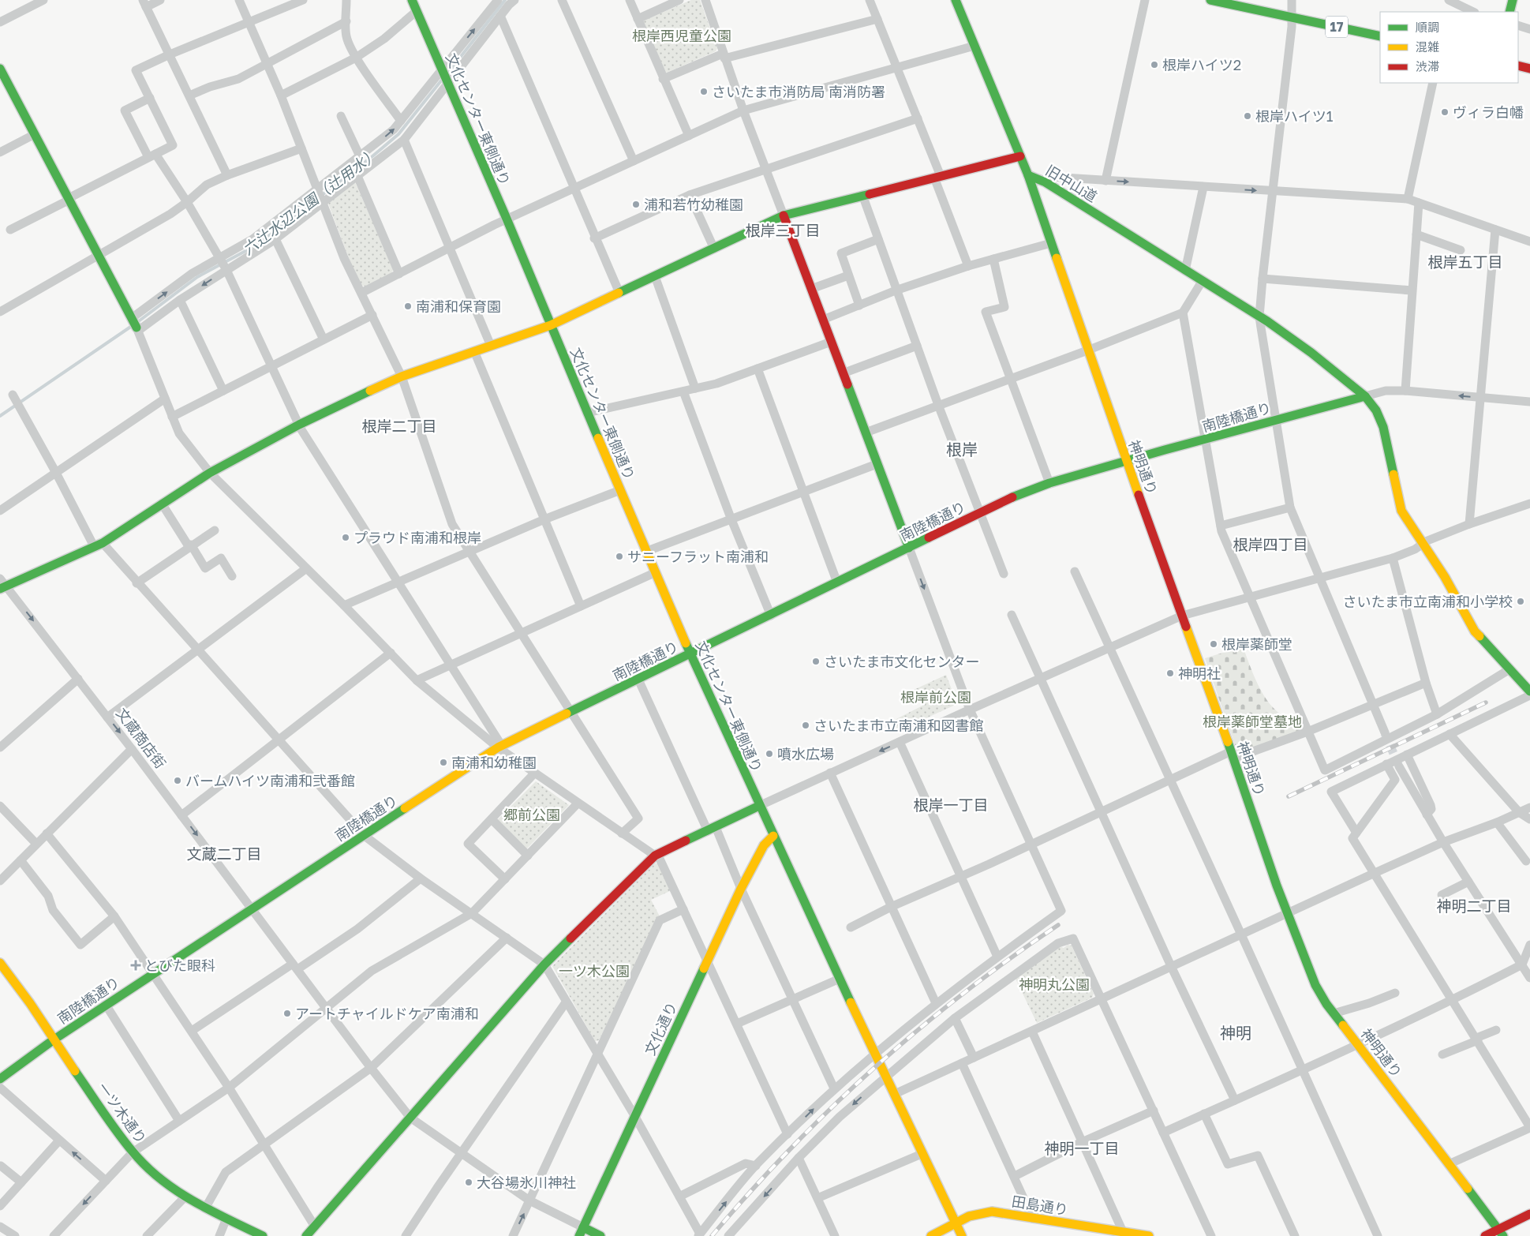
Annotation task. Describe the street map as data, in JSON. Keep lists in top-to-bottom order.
{
  "streets": {
    "main road": [
      "17",
      "文化センター東側通り",
      "旧中山道",
      "南陸橋通り",
      "神明通り",
      "文化通り",
      "一ツ木通り",
      "田島通り"
    ],
    "street": ["文蔵商店街"]
  },
  "crossings": [
    ["文化センター東側通り", "南陸橋通り"],
    ["文化センター東側通り", "文化通り"],
    ["文化センター東側通り", "田島通り"],
    ["旧中山道", "南陸橋通り"],
    ["旧中山道", "神明通り"],
    ["南陸橋通り", "神明通り"],
    ["南陸橋通り", "文蔵商店街"],
    ["南陸橋通り", "一ツ木通り"],
    ["文蔵商店街", "文化通り"]
  ],
  "districts": [
    "根岸三丁目",
    "根岸五丁目",
    "根岸二丁目",
    "根岸",
    "根岸四丁目",
    "根岸一丁目",
    "文蔵二丁目",
    "神明二丁目",
    "神明",
    "神明一丁目"
  ],
  "water": ["六辻水辺公園（辻用水）"],
  "parks": [
    "根岸西児童公園",
    "根岸前公園",
    "根岸薬師堂墓地",
    "郷前公園",
    "一ツ木公園",
    "神明丸公園"
  ],
  "places": {
    "other": [
      "根岸ハイツ2",
      "さいたま市消防局 南消防署",
      "ヴィラ白幡",
      "根岸ハイツ1",
      "浦和若竹幼稚園",
      "南浦和保育園",
      "プラウド南浦和根岸",
      "サニーフラット南浦和",
      "さいたま市立南浦和小学校",
      "根岸薬師堂",
      "さいたま市文化センター",
      "神明社",
      "さいたま市立南浦和図書館",
      "噴水広場",
      "南浦和幼稚園",
      "バームハイツ南浦和弐番館",
      "アートチャイルドケア南浦和",
      "大谷場氷川神社"
    ],
    "health": ["とびた眼科"]
  },
  "legend": ["順調", "混雑", "渋滞"]
}
